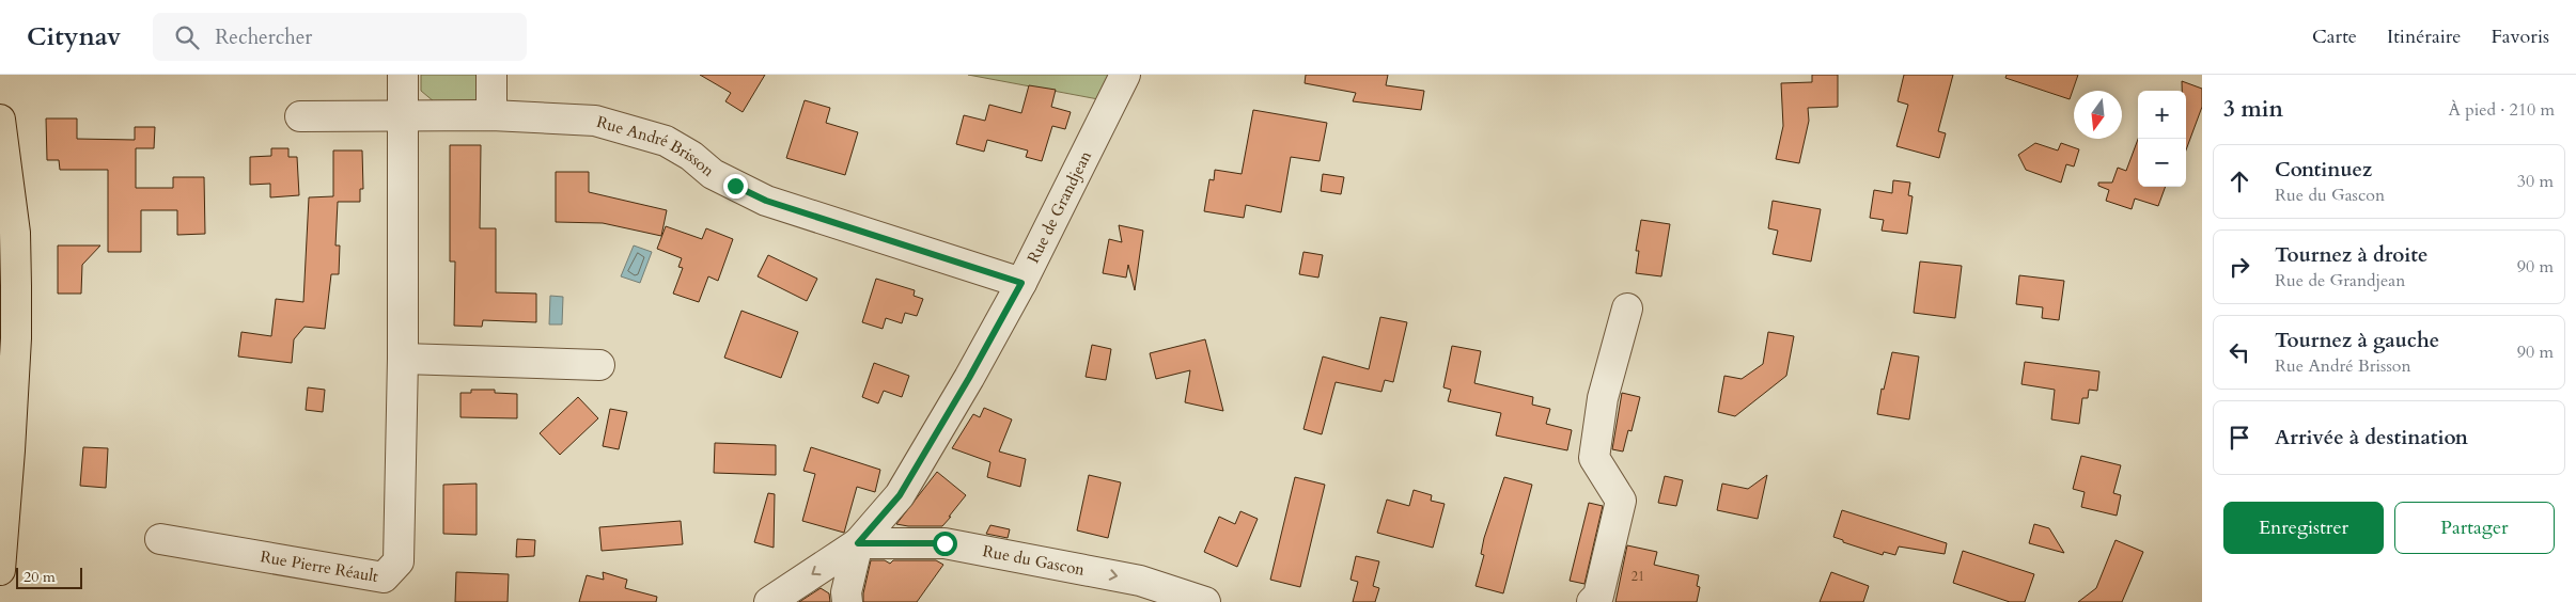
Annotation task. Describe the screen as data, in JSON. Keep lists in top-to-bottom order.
{
  "streets": {
    "street": [
      "Rue André Brisson",
      "Rue de Grandjean",
      "Rue du Gascon",
      "Rue Pierre Réault"
    ]
  },
  "crossings": [
    ["Rue André Brisson", "Rue de Grandjean"],
    ["Rue André Brisson", "Rue Pierre Réault"],
    ["Rue de Grandjean", "Rue du Gascon"]
  ],
  "one_way": ["Rue du Gascon"],
  "house_numbers": ["21"],
  "scale_bar": "20 m",
  "north": "bottom",
  "page": {
    "header": "Citynav",
    "search": "Rechercher",
    "nav": ["Carte", "Itinéraire", "Favoris"],
    "heading": ["3 min", "À pied · 210 m"],
    "map_buttons": ["+", "−"],
    "list": [
      ["Continuez", "Rue du Gascon", "30 m"],
      ["Tournez à droite", "Rue de Grandjean", "90 m"],
      ["Tournez à gauche", "Rue André Brisson", "90 m"],
      "Arrivée à destination"
    ],
    "buttons": ["Enregistrer", "Partager"],
    "scale": "20 m"
  }
}
